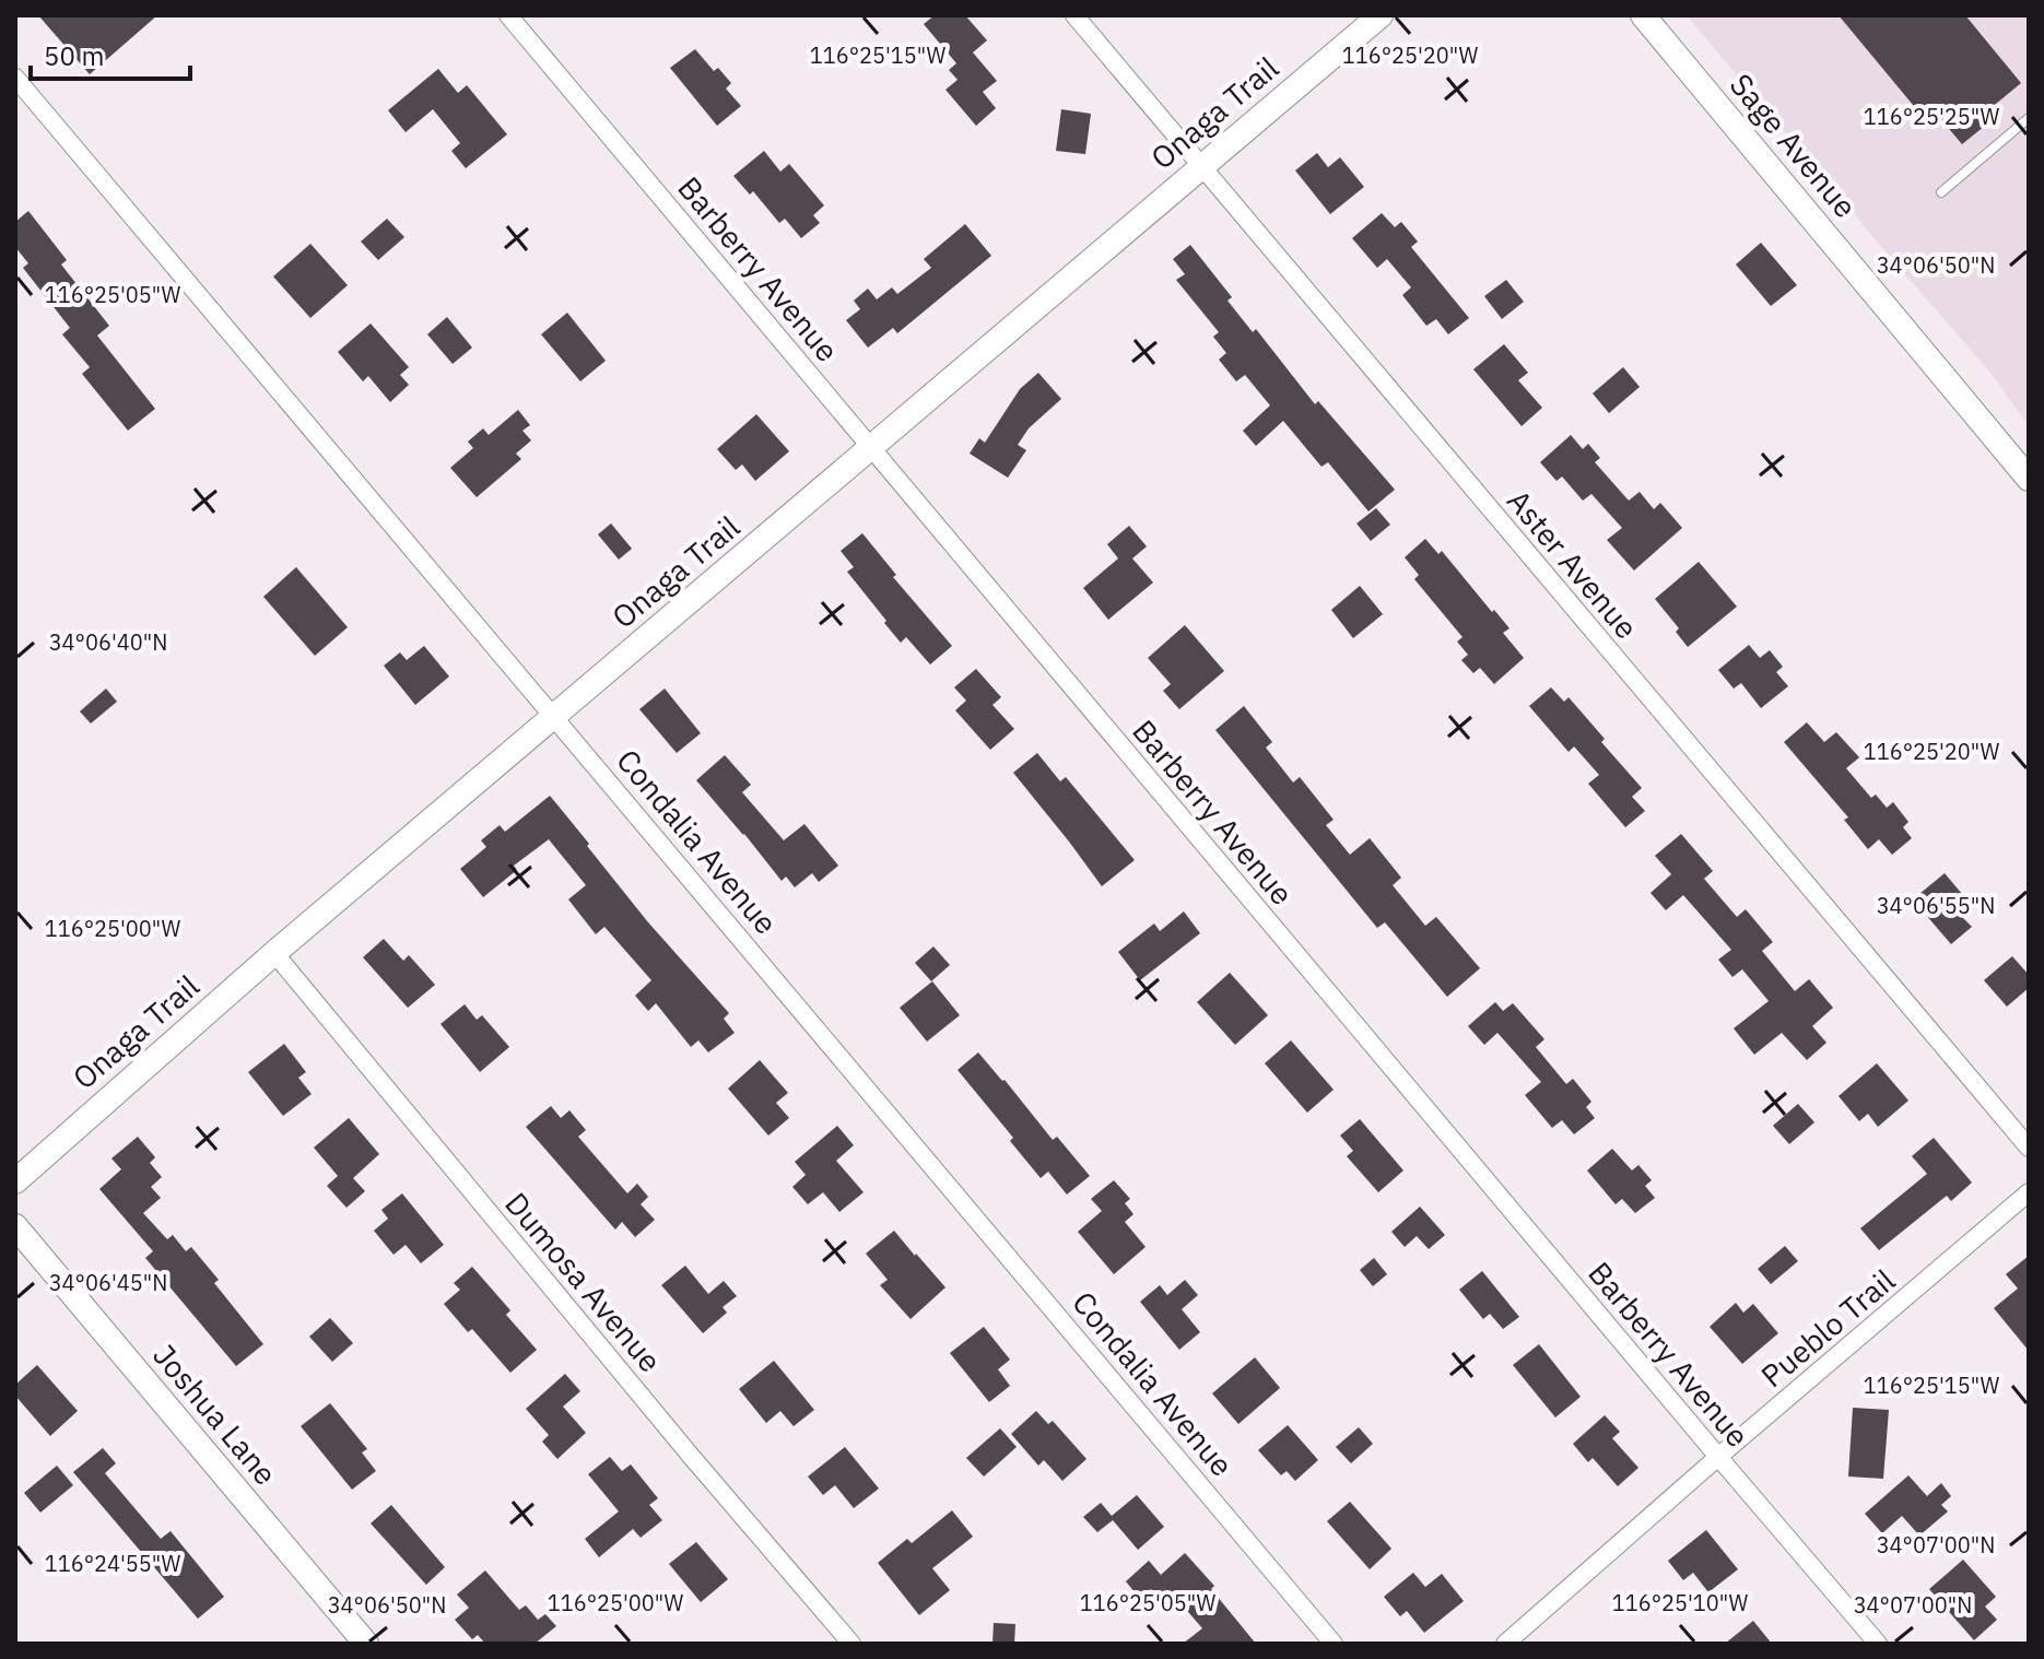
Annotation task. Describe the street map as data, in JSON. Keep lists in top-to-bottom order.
{
  "streets": {
    "street": [
      "Onaga Trail",
      "Sage Avenue",
      "Barberry Avenue",
      "Aster Avenue",
      "Condalia Avenue",
      "Dumosa Avenue",
      "Pueblo Trail",
      "Joshua Lane"
    ]
  },
  "crossings": [
    ["Onaga Trail", "Barberry Avenue"],
    ["Onaga Trail", "Aster Avenue"],
    ["Onaga Trail", "Condalia Avenue"],
    ["Onaga Trail", "Dumosa Avenue"],
    ["Barberry Avenue", "Pueblo Trail"]
  ],
  "scale_bar": "50 m",
  "coordinates": [
    "116°25'15\"W",
    "116°25'20\"W",
    "116°25'25\"W",
    "34°06'50\"N",
    "116°25'05\"W",
    "34°06'40\"N",
    "34°06'55\"N",
    "116°25'00\"W",
    "34°06'45\"N",
    "34°07'00\"N",
    "116°24'55\"W",
    "116°25'10\"W"
  ]
}
